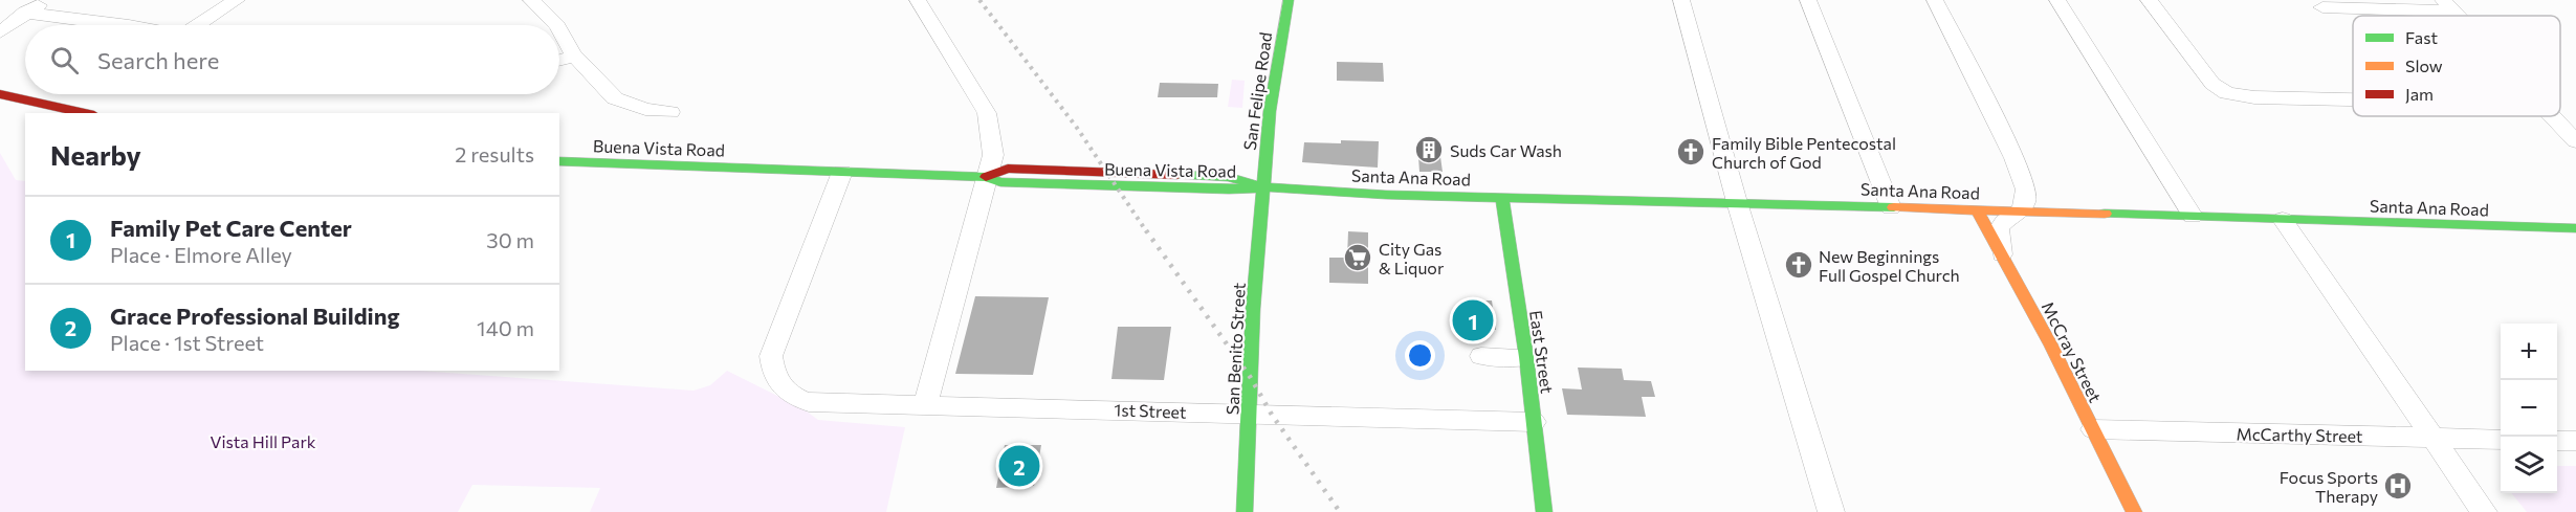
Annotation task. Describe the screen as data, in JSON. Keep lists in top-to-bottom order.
{
  "streets": {
    "street": [
      "San Felipe Road",
      "Buena Vista Road",
      "Santa Ana Road",
      "San Benito Street",
      "East Street",
      "McCray Street",
      "1st Street",
      "McCarthy Street"
    ]
  },
  "crossings": [
    ["San Felipe Road", "Buena Vista Road"],
    ["San Felipe Road", "Santa Ana Road"],
    ["San Felipe Road", "San Benito Street"],
    ["Buena Vista Road", "Santa Ana Road"],
    ["Buena Vista Road", "San Benito Street"],
    ["Buena Vista Road", "1st Street"],
    ["Santa Ana Road", "San Benito Street"],
    ["Santa Ana Road", "East Street"],
    ["Santa Ana Road", "McCray Street"],
    ["San Benito Street", "1st Street"],
    ["East Street", "1st Street"],
    ["McCray Street", "McCarthy Street"]
  ],
  "parks": ["Vista Hill Park"],
  "places": {
    "building": ["Suds Car Wash"],
    "church": ["Family Bible Pentecostal Church of God", "New Beginnings Full Gospel Church"],
    "supermarket": ["City Gas & Liquor"],
    "hospital": ["Focus Sports Therapy"]
  },
  "legend": ["Fast", "Slow", "Jam"],
  "page": {
    "search": "Search here",
    "heading": ["Nearby", "2 results"],
    "list": [
      {
        "mark": "1",
        "name": "Family Pet Care Center",
        "note": "Place · Elmore Alley",
        "value": "30 m"
      },
      {
        "mark": "2",
        "name": "Grace Professional Building",
        "note": "Place · 1st Street",
        "value": "140 m"
      }
    ],
    "pins": ["1", "2"],
    "map_buttons": ["+", "−"]
  }
}
